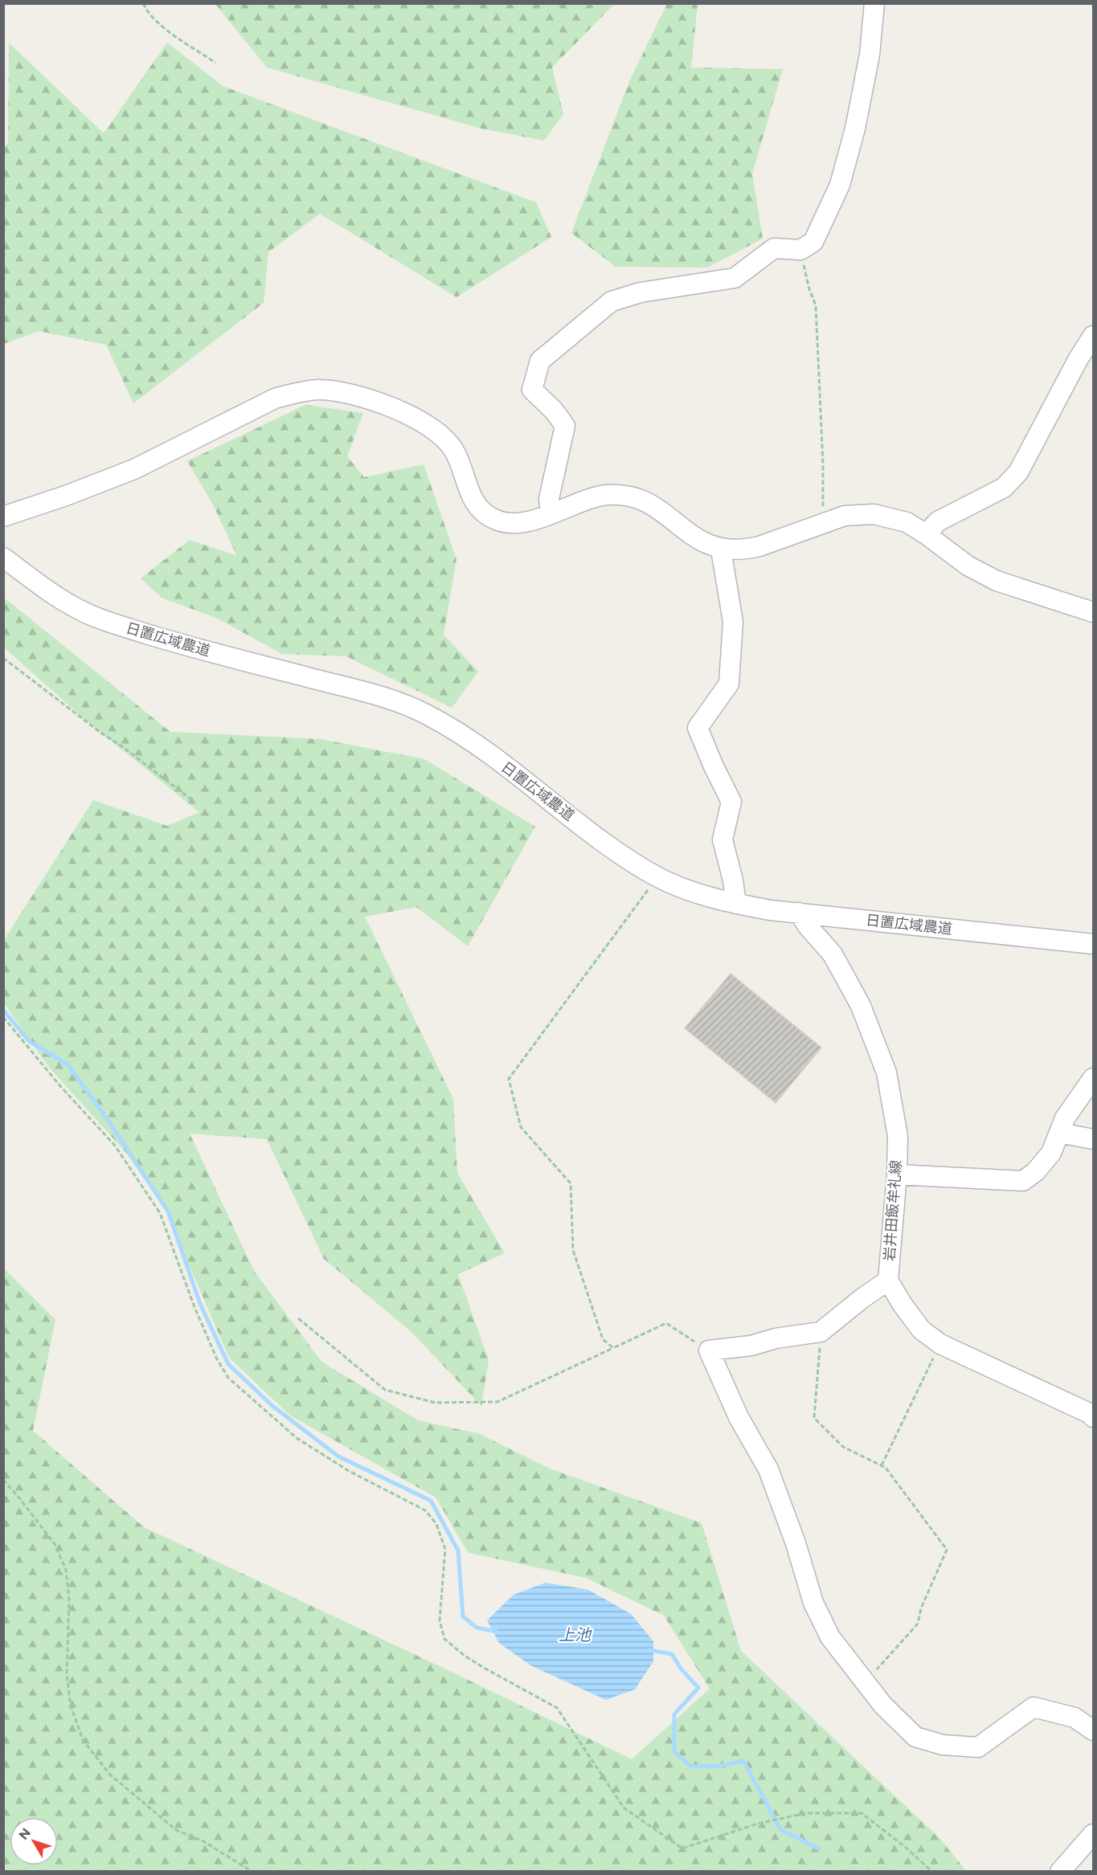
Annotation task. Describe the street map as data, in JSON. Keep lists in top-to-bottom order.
{
  "streets": {
    "street": ["日置広域農道", "岩井田飯牟礼線"]
  },
  "crossings": [
    ["日置広域農道", "岩井田飯牟礼線"]
  ],
  "water": ["上池"],
  "north": "top left"
}
